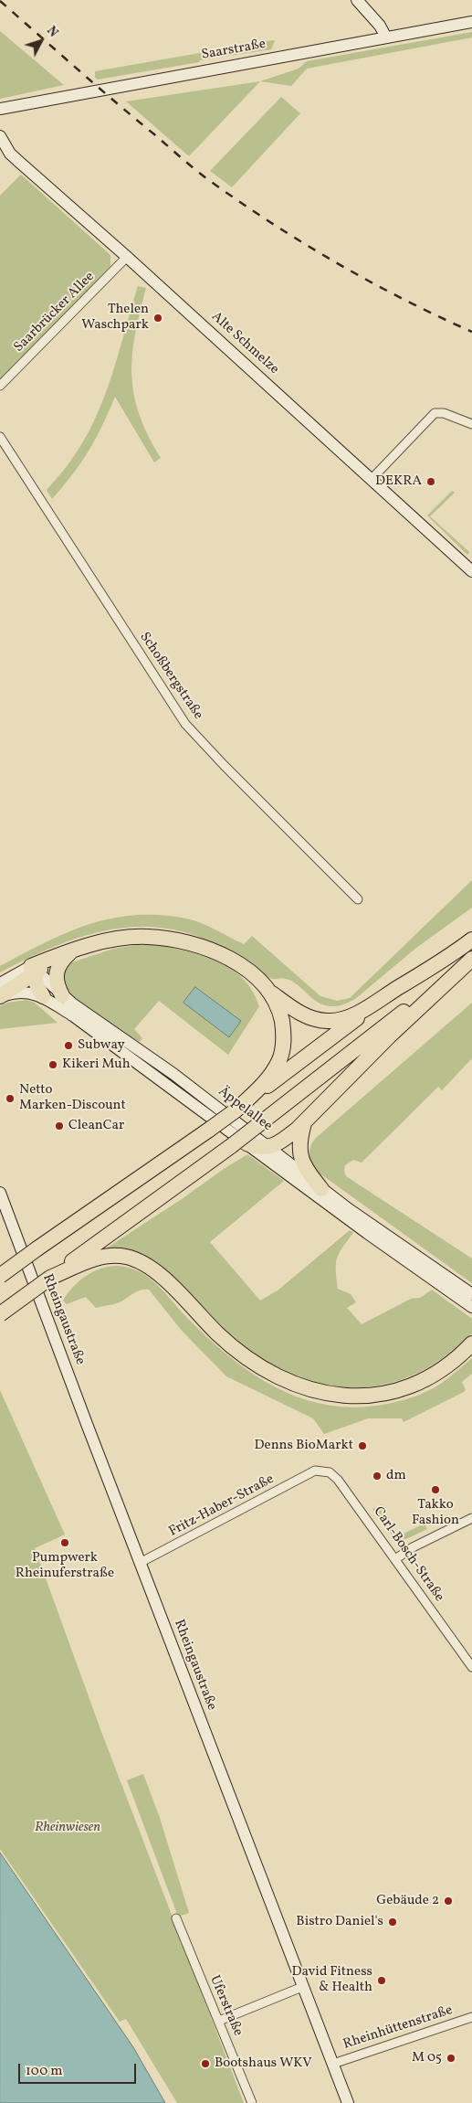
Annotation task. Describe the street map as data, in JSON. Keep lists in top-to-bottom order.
{
  "streets": {
    "street": [
      "Saarstraße",
      "Saarbrücker Allee",
      "Alte Schmelze",
      "Schoßbergstraße",
      "Äppelallee",
      "Rheingaustraße",
      "Fritz-Haber-Straße",
      "Carl-Bosch-Straße",
      "Uferstraße",
      "Rheinhüttenstraße"
    ]
  },
  "crossings": [
    ["Saarbrücker Allee", "Alte Schmelze"],
    ["Rheingaustraße", "Fritz-Haber-Straße"],
    ["Rheingaustraße", "Rheinhüttenstraße"],
    ["Fritz-Haber-Straße", "Carl-Bosch-Straße"]
  ],
  "parks": ["Rheinwiesen"],
  "places": [
    "Thelen Waschpark",
    "DEKRA",
    "Subway",
    "Kikeri Muh",
    "Netto Marken-Discount",
    "CleanCar",
    "Denns BioMarkt",
    "dm",
    "Takko Fashion",
    "Pumpwerk Rheinuferstraße",
    "Gebäude 2",
    "Bistro Daniel's",
    "David Fitness & Health",
    "M 05",
    "Bootshaus WKV"
  ],
  "scale_bar": "100 m",
  "north": "top right"
}
